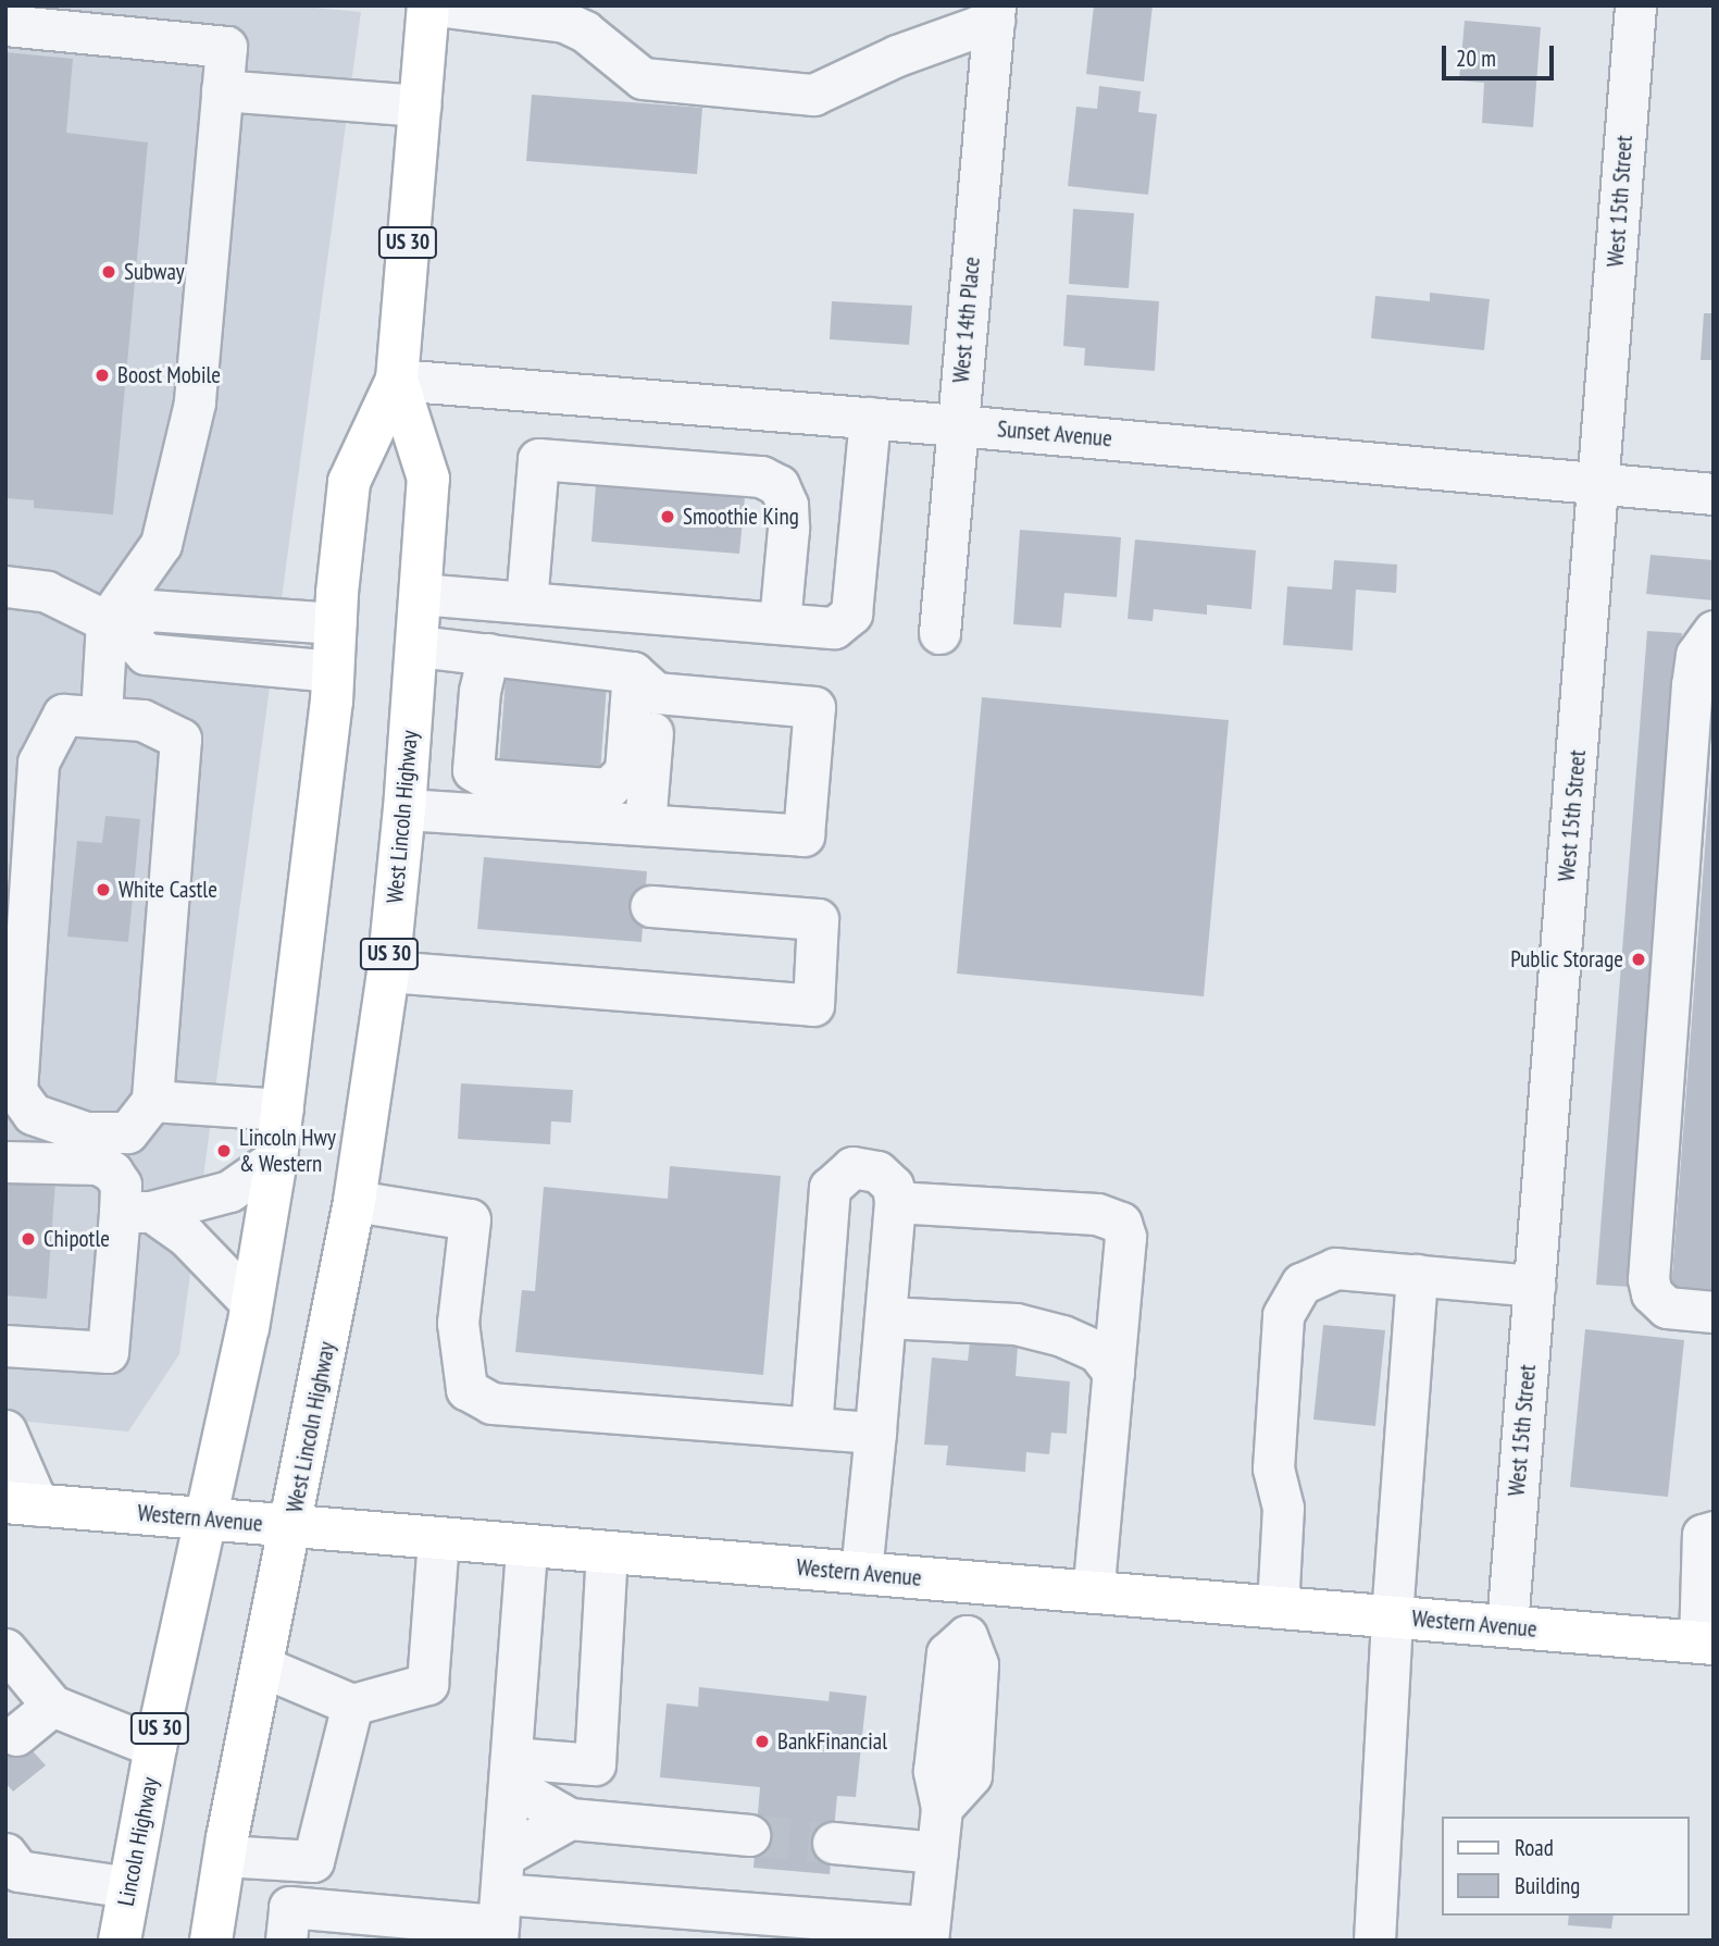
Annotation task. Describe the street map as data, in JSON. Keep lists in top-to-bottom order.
{
  "streets": {
    "main road": [
      "US 30",
      "West Lincoln Highway",
      "Western Avenue",
      "Lincoln Highway"
    ],
    "street": ["West 15th Street", "West 14th Place", "Sunset Avenue"]
  },
  "crossings": [
    ["West 15th Street", "Sunset Avenue"],
    ["West 15th Street", "Western Avenue"],
    ["US 30", "West Lincoln Highway"],
    ["US 30", "Western Avenue"],
    ["West 14th Place", "Sunset Avenue"],
    ["Sunset Avenue", "West Lincoln Highway"],
    ["West Lincoln Highway", "Western Avenue"],
    ["West Lincoln Highway", "Lincoln Highway"],
    ["Western Avenue", "Lincoln Highway"]
  ],
  "places": [
    "Subway",
    "Boost Mobile",
    "Smoothie King",
    "White Castle",
    "Public Storage",
    "Lincoln Hwy & Western",
    "Chipotle",
    "BankFinancial"
  ],
  "legend": ["Road", "Building"],
  "scale_bar": "20 m"
}
